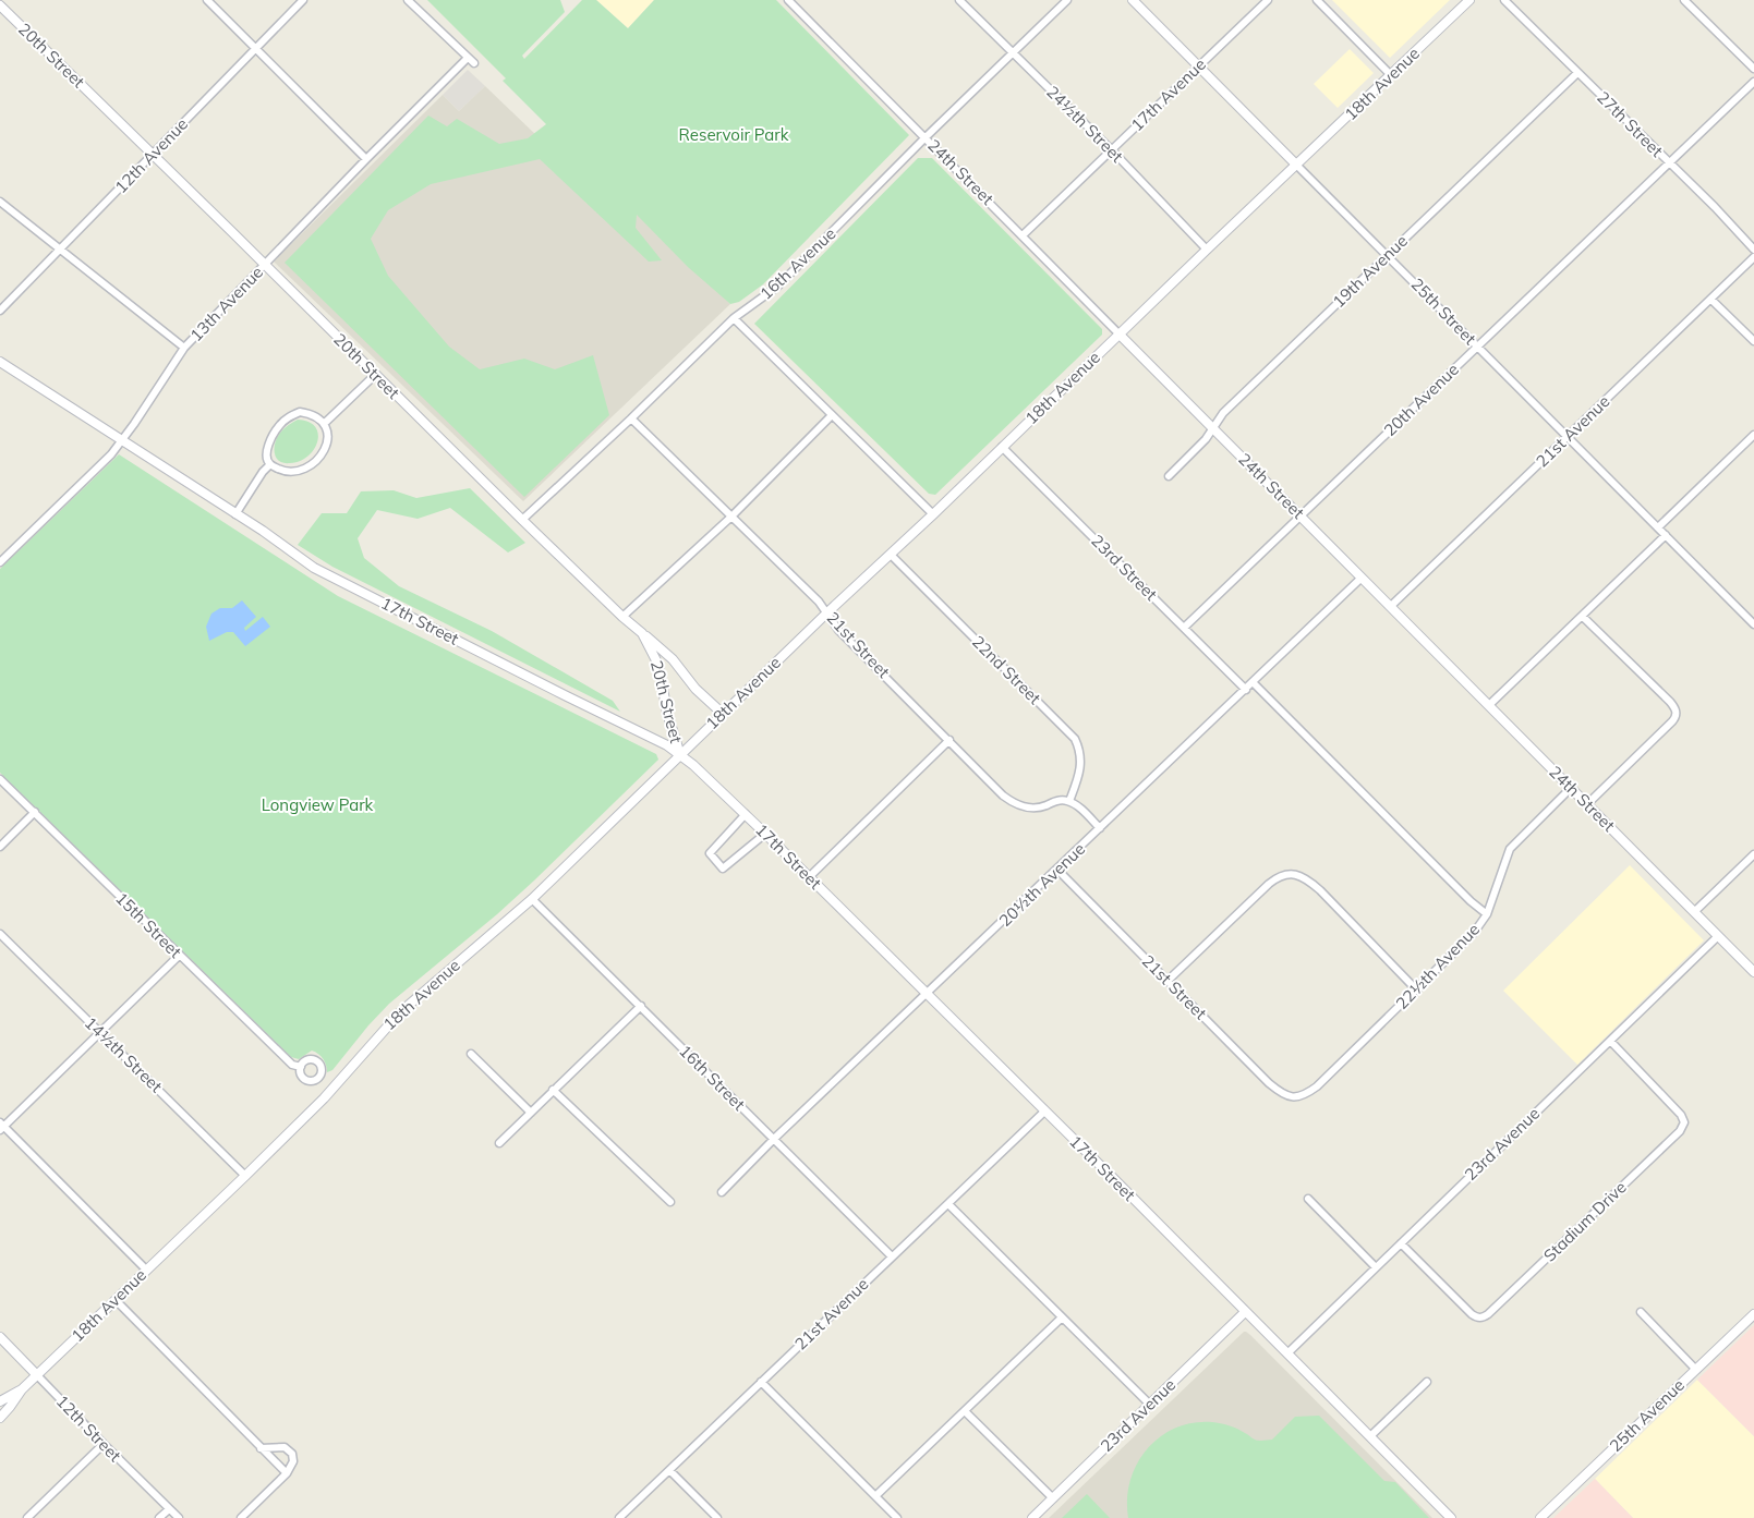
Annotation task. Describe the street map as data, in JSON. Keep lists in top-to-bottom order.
{
  "streets": {
    "street": [
      "20th Street",
      "18th Avenue",
      "17th Avenue",
      "24½th Street",
      "27th Street",
      "12th Avenue",
      "24th Street",
      "16th Avenue",
      "19th Avenue",
      "13th Avenue",
      "25th Street",
      "20th Avenue",
      "21st Avenue",
      "23rd Street",
      "17th Street",
      "21st Street",
      "22nd Street",
      "20½th Avenue",
      "15th Street",
      "22½th Avenue",
      "14½th Street",
      "16th Street",
      "23rd Avenue",
      "Stadium Drive",
      "25th Avenue",
      "12th Street"
    ]
  },
  "crossings": [
    ["20th Street", "18th Avenue"],
    ["20th Street", "12th Avenue"],
    ["20th Street", "16th Avenue"],
    ["20th Street", "13th Avenue"],
    ["20th Street", "17th Street"],
    ["18th Avenue", "24½th Street"],
    ["18th Avenue", "24th Street"],
    ["18th Avenue", "25th Street"],
    ["18th Avenue", "23rd Street"],
    ["18th Avenue", "17th Street"],
    ["18th Avenue", "21st Street"],
    ["18th Avenue", "22nd Street"],
    ["18th Avenue", "14½th Street"],
    ["18th Avenue", "16th Street"],
    ["18th Avenue", "12th Street"],
    ["17th Avenue", "24½th Street"],
    ["17th Avenue", "24th Street"],
    ["17th Avenue", "25th Street"],
    ["24½th Street", "16th Avenue"],
    ["27th Street", "19th Avenue"],
    ["27th Street", "20th Avenue"],
    ["24th Street", "16th Avenue"],
    ["24th Street", "19th Avenue"],
    ["24th Street", "20th Avenue"],
    ["24th Street", "21st Avenue"],
    ["24th Street", "20½th Avenue"],
    ["24th Street", "22½th Avenue"],
    ["24th Street", "23rd Avenue"],
    ["16th Avenue", "21st Street"],
    ["19th Avenue", "25th Street"],
    ["13th Avenue", "17th Street"],
    ["25th Street", "20th Avenue"],
    ["25th Street", "21st Avenue"],
    ["20th Avenue", "23rd Street"],
    ["21st Avenue", "17th Street"],
    ["21st Avenue", "16th Street"],
    ["23rd Street", "20½th Avenue"],
    ["17th Street", "20½th Avenue"],
    ["17th Street", "23rd Avenue"],
    ["21st Street", "22nd Street"],
    ["21st Street", "20½th Avenue"],
    ["21st Street", "22½th Avenue"],
    ["20½th Avenue", "16th Street"],
    ["23rd Avenue", "Stadium Drive"]
  ],
  "parks": ["Reservoir Park", "Longview Park"]
}
